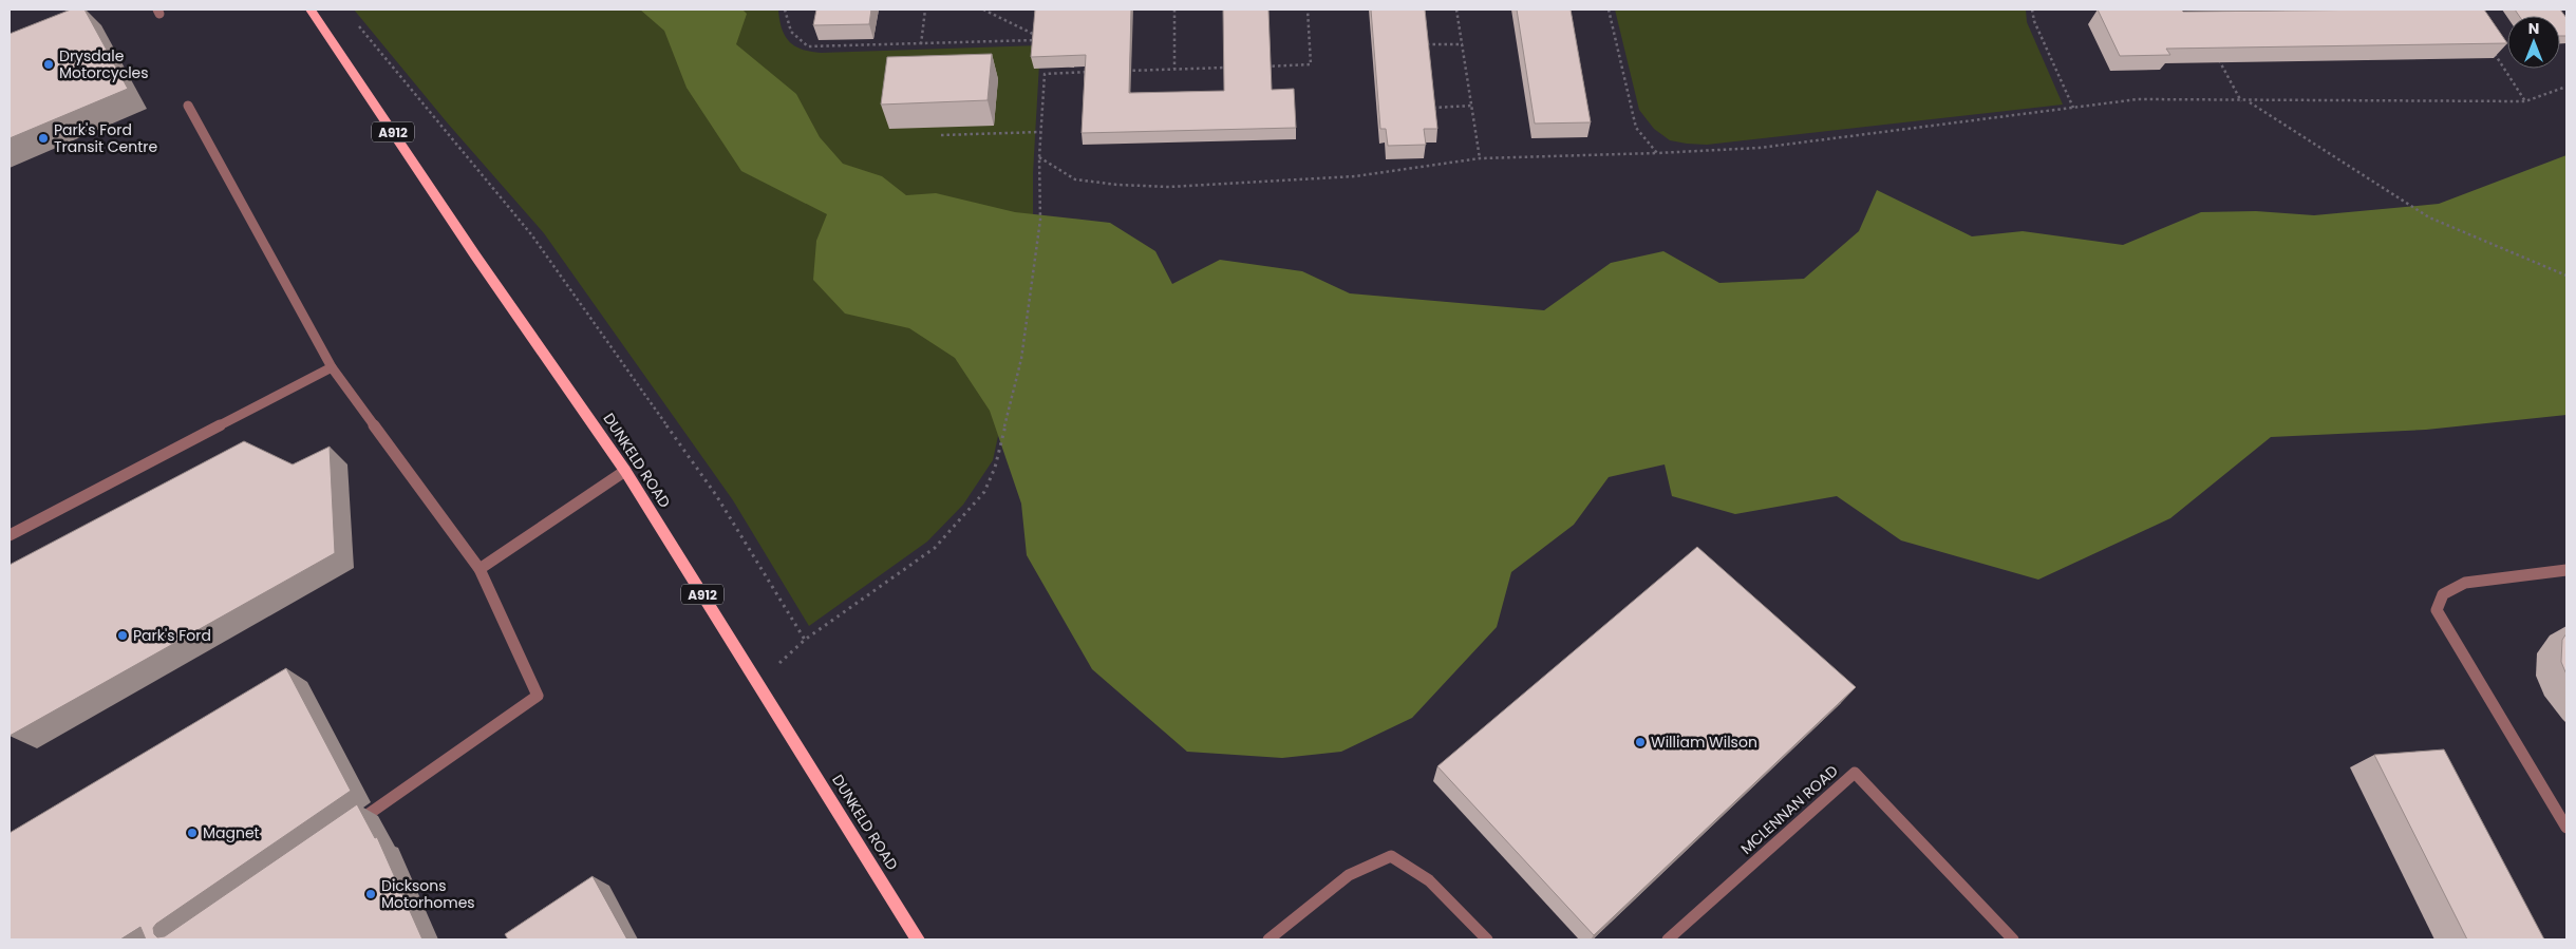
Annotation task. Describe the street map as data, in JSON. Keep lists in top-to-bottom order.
{
  "streets": {
    "main road": ["A912", "DUNKELD ROAD"],
    "street": ["MCLENNAN ROAD"]
  },
  "places": [
    "Drysdale Motorcycles",
    "Park's Ford Transit Centre",
    "Park's Ford",
    "William Wilson",
    "Magnet",
    "Dicksons Motorhomes"
  ],
  "north": "top"
}
